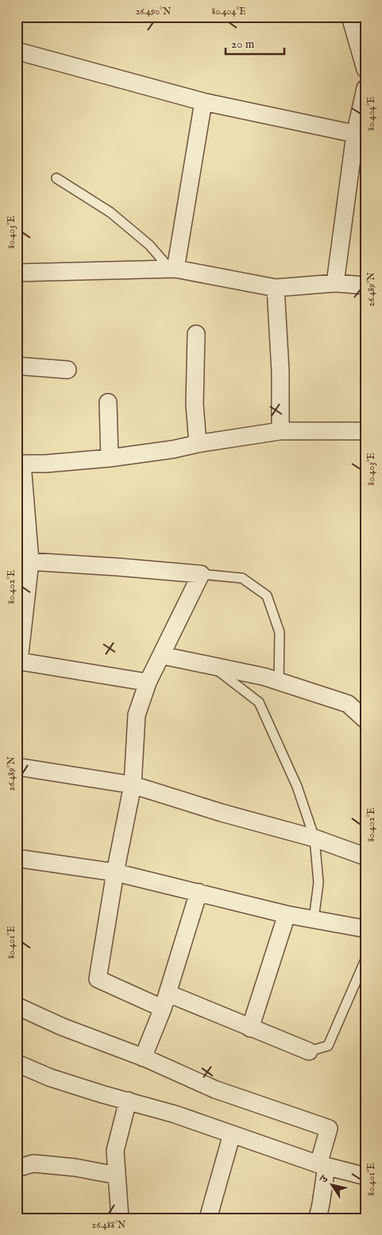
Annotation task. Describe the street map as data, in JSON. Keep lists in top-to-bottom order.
{
  "scale_bar": "20 m",
  "north": "top left",
  "coordinates": [
    "26.490°N",
    "80.404°E",
    "80.403°E",
    "26.489°N",
    "80.402°E",
    "80.401°E",
    "26.488°N"
  ]
}
